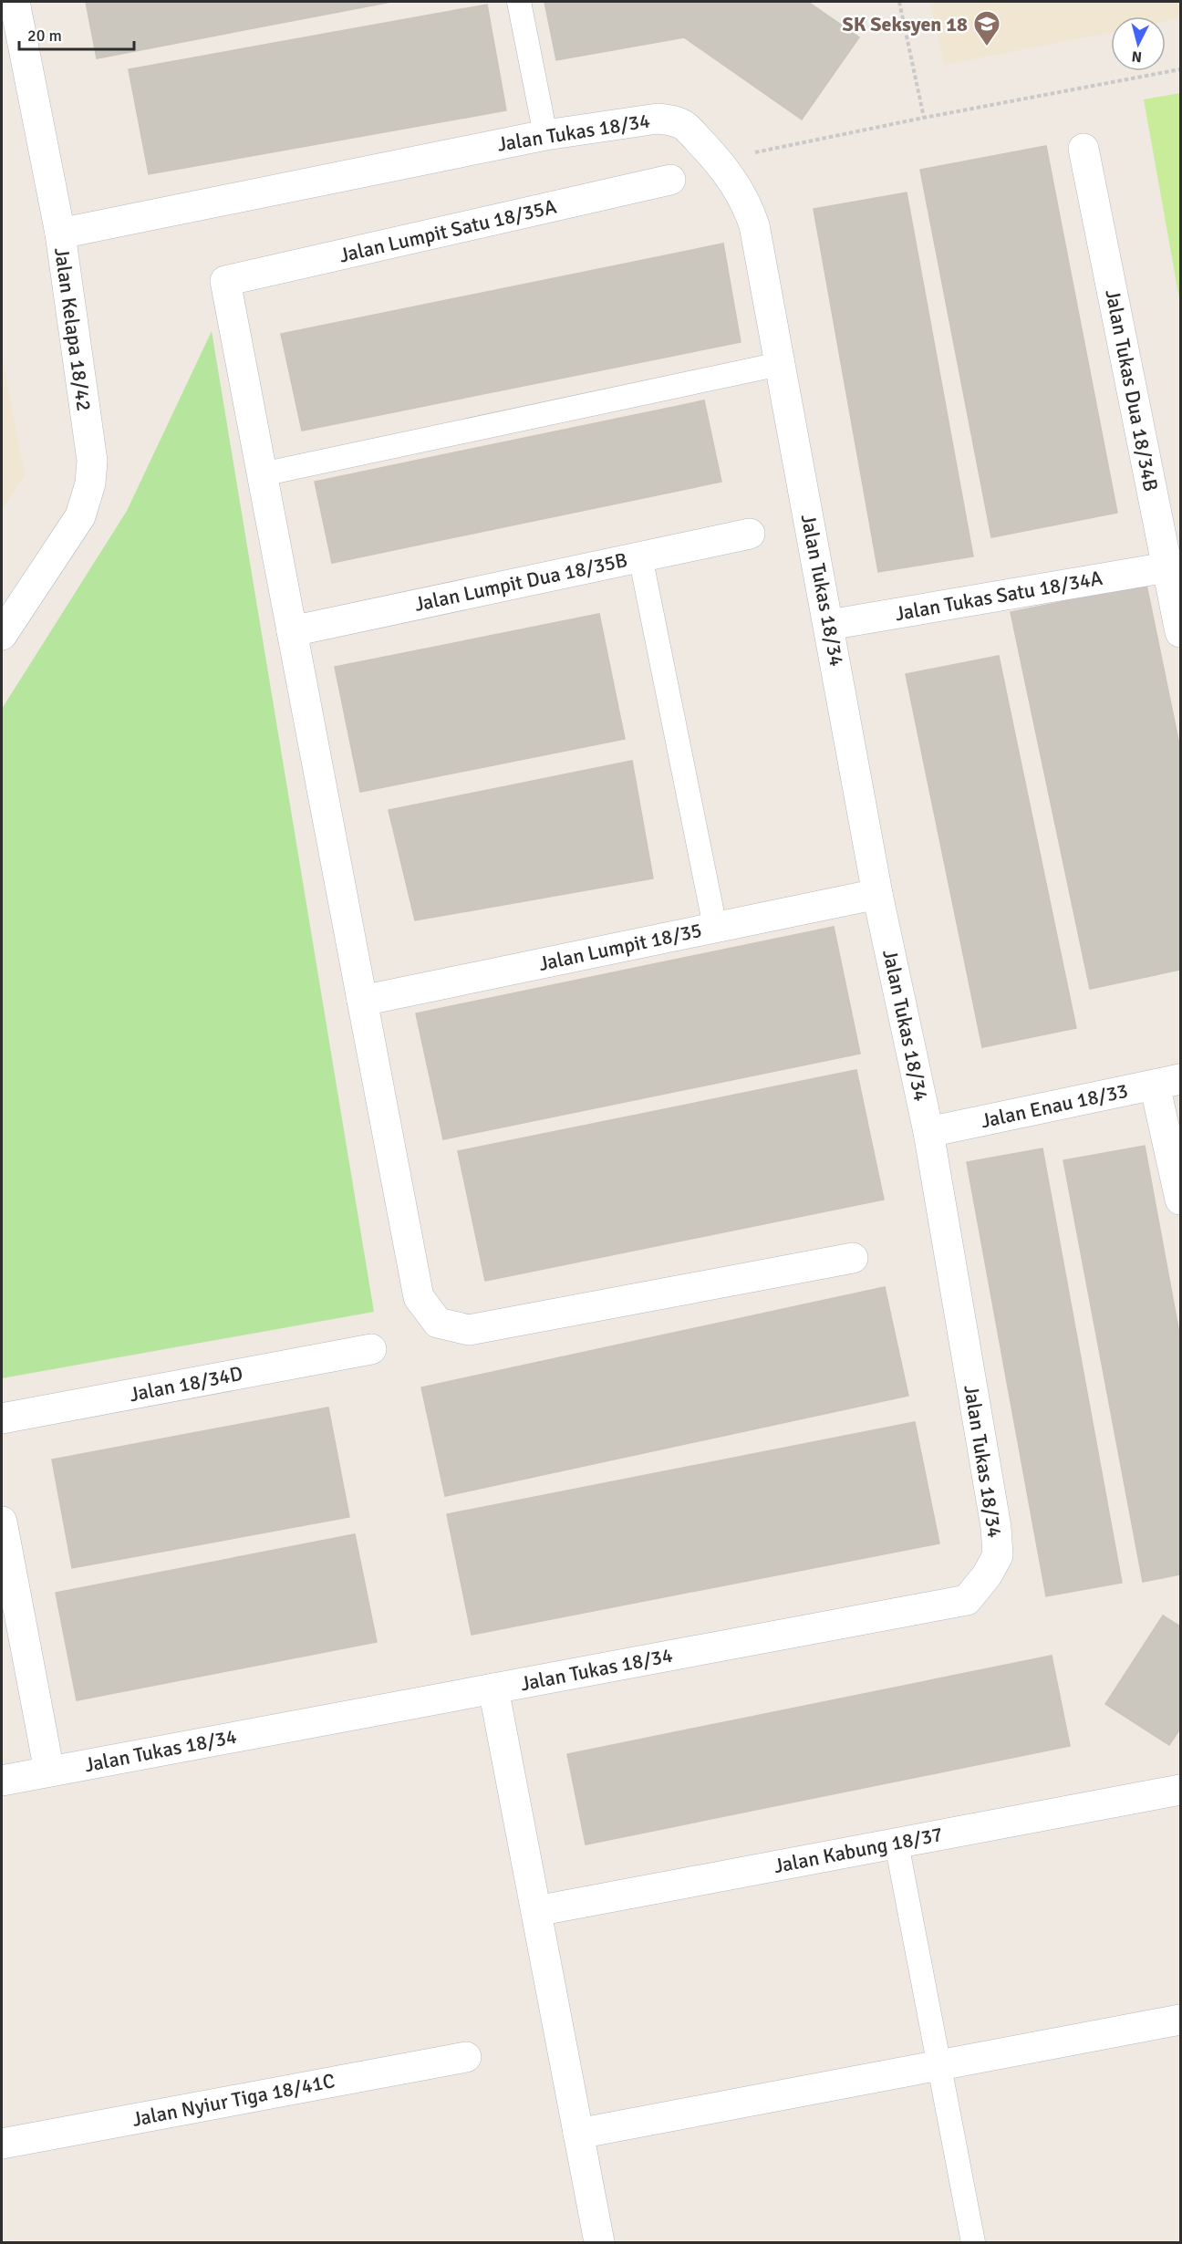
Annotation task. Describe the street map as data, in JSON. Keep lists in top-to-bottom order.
{
  "streets": {
    "street": [
      "Jalan Tukas 18/34",
      "Jalan Lumpit Satu 18/35A",
      "Jalan Kelapa 18/42",
      "Jalan Tukas Dua 18/34B",
      "Jalan Lumpit Dua 18/35B",
      "Jalan Tukas Satu 18/34A",
      "Jalan Lumpit 18/35",
      "Jalan Enau 18/33",
      "Jalan 18/34D",
      "Jalan Kabung 18/37",
      "Jalan Nyiur Tiga 18/41C"
    ]
  },
  "crossings": [
    ["Jalan Tukas 18/34", "Jalan Kelapa 18/42"],
    ["Jalan Tukas 18/34", "Jalan Tukas Satu 18/34A"],
    ["Jalan Tukas 18/34", "Jalan Lumpit 18/35"],
    ["Jalan Tukas 18/34", "Jalan Enau 18/33"],
    ["Jalan Tukas Dua 18/34B", "Jalan Tukas Satu 18/34A"]
  ],
  "places": {
    "school or university": ["SK Seksyen 18"]
  },
  "scale_bar": "20 m",
  "north": "bottom"
}
